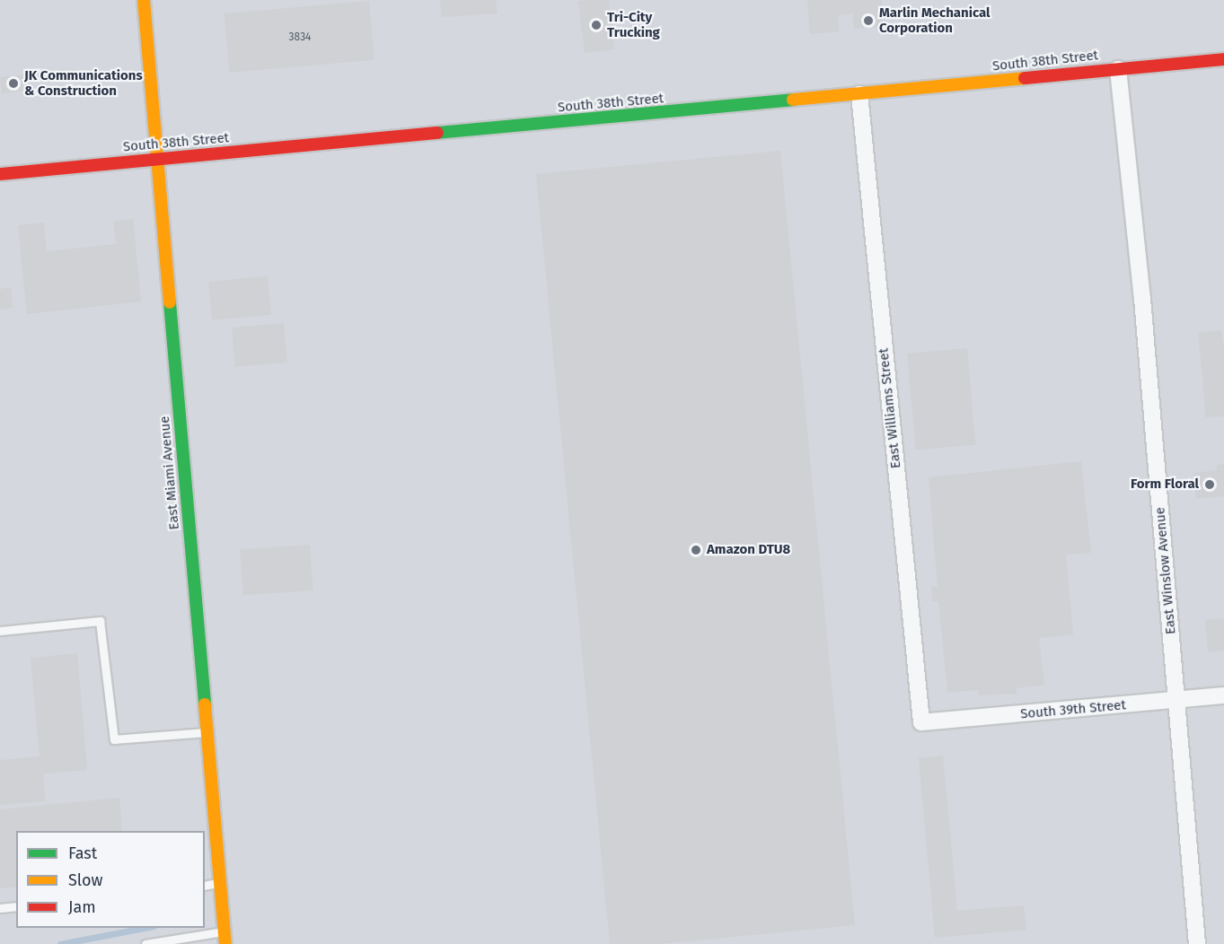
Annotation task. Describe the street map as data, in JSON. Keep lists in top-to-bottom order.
{
  "streets": {
    "street": [
      "South 38th Street",
      "East Williams Street",
      "East Miami Avenue",
      "East Winslow Avenue",
      "South 39th Street"
    ]
  },
  "crossings": [
    ["South 38th Street", "East Williams Street"],
    ["South 38th Street", "East Miami Avenue"],
    ["South 38th Street", "East Winslow Avenue"],
    ["East Williams Street", "South 39th Street"],
    ["East Winslow Avenue", "South 39th Street"]
  ],
  "places": [
    "Marlin Mechanical Corporation",
    "Tri-City Trucking",
    "JK Communications & Construction",
    "Form Floral",
    "Amazon DTU8"
  ],
  "house_numbers": ["3834"],
  "legend": ["Fast", "Slow", "Jam"]
}
